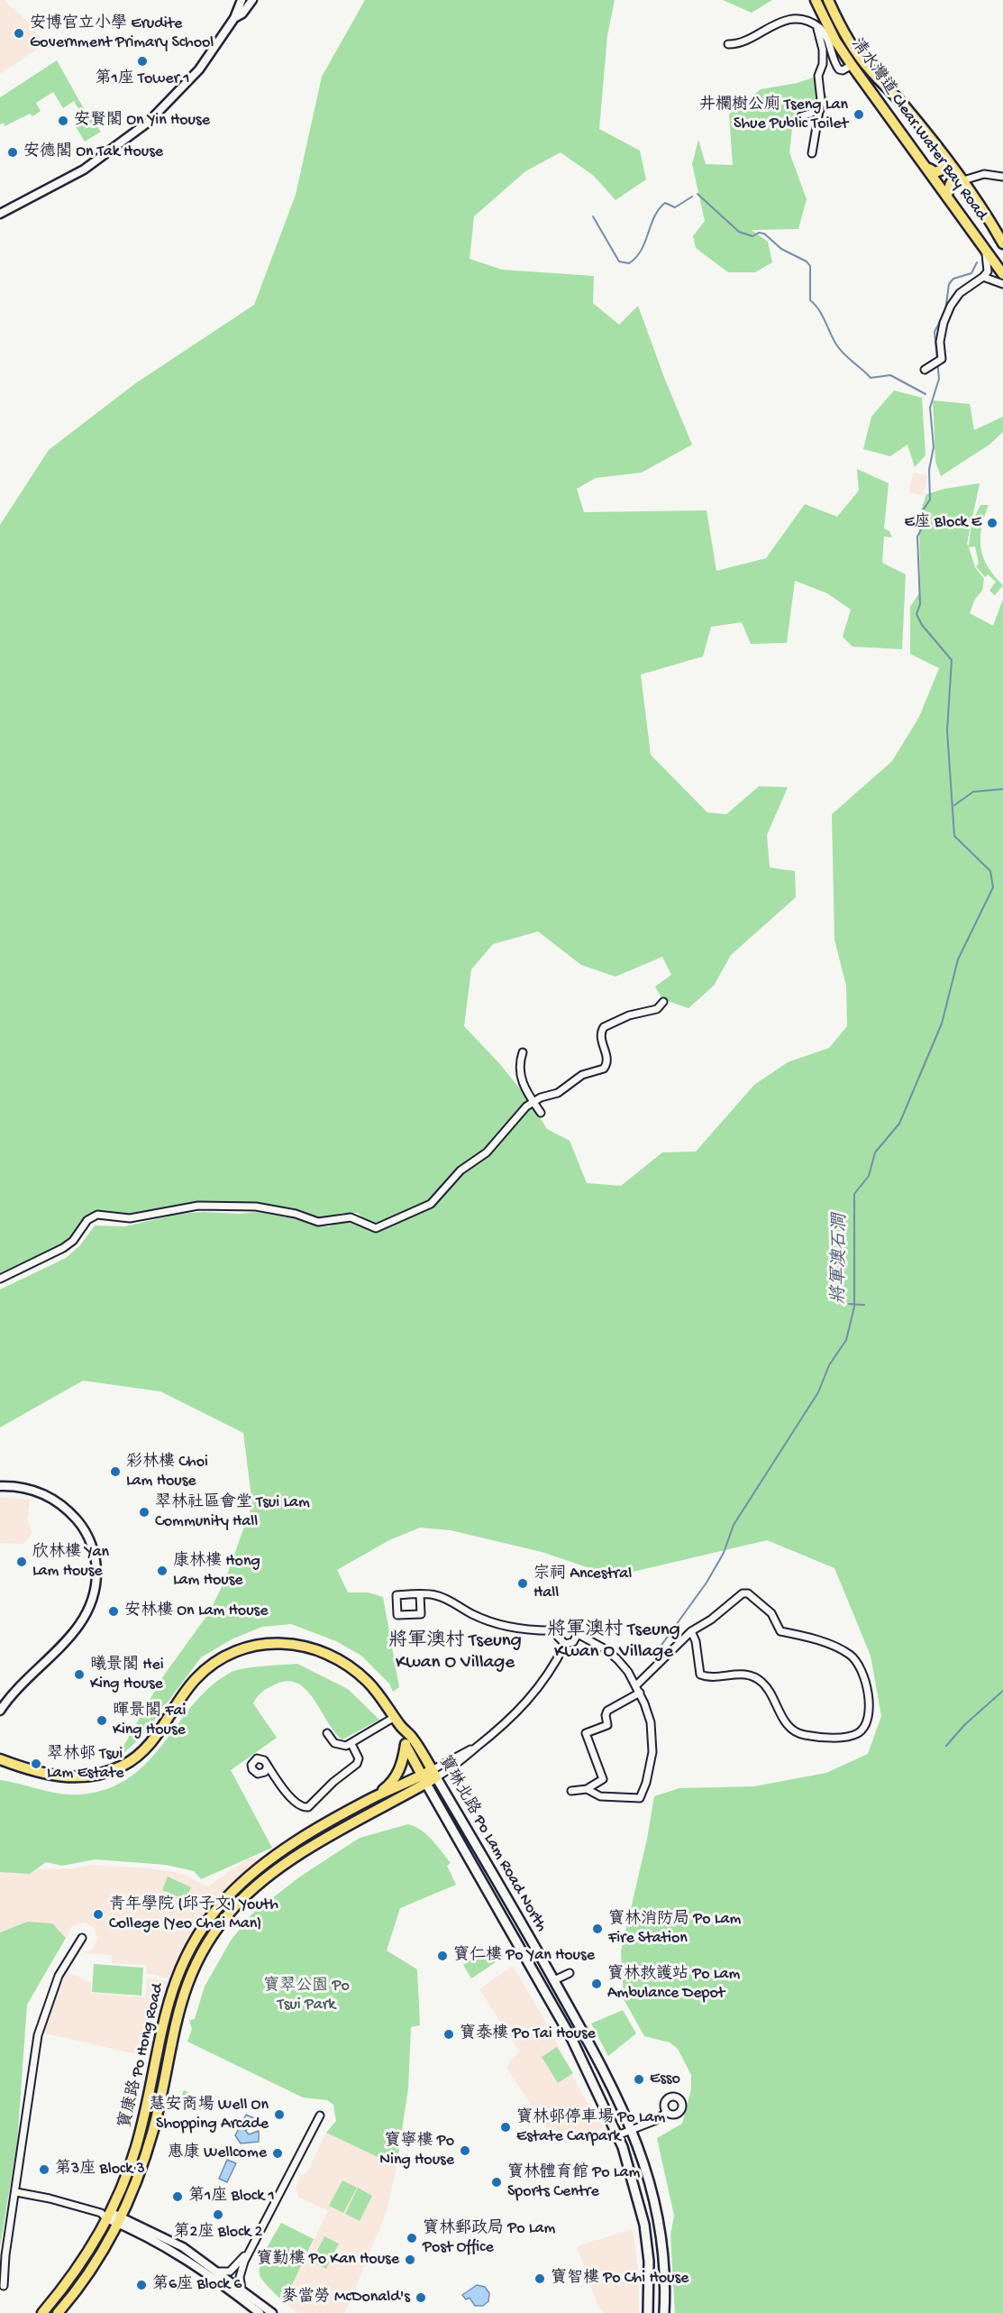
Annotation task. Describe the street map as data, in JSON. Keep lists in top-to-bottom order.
{
  "streets": {
    "main road": ["清水灣道 Clear Water Bay Road", "寶琳北路 Po Lam Road North", "寶康路 Po Hong Road"]
  },
  "crossings": [
    ["寶琳北路 Po Lam Road North", "寶康路 Po Hong Road"]
  ],
  "districts": ["將軍澳村 Tseung Kwan O Village", "將軍澳村 Tseung Kwan O Village"],
  "water": ["將軍澳石澗"],
  "parks": ["寶翠公園 Po Tsui Park"],
  "places": [
    "安博官立小學 Erudite Government Primary School",
    "第1座 Tower 1",
    "井欄樹公廁 Tseng Lan Shue Public Toilet",
    "安賢閣 On Yin House",
    "安德閣 On Tak House",
    "E座 Block E",
    "彩林樓 Choi Lam House",
    "翠林社區會堂 Tsui Lam Community Hall",
    "欣林樓 Yan Lam House",
    "康林樓 Hong Lam House",
    "宗祠 Ancestral Hall",
    "安林樓 On Lam House",
    "曦景閣 Hei King House",
    "暉景閣 Fai King House",
    "翠林邨 Tsui Lam Estate",
    "青年學院 (邱子文) Youth College (Yeo Chei Man)",
    "寶林消防局 Po Lam Fire Station",
    "寶仁樓 Po Yan House",
    "寶林救護站 Po Lam Ambulance Depot",
    "寶泰樓 Po Tai House",
    "Esso",
    "慧安商場 Well On Shopping Arcade",
    "寶林邨停車場 Po Lam Estate Carpark",
    "寶寧樓 Po Ning House",
    "惠康 Wellcome",
    "第3座 Block 3",
    "寶林體育館 Po Lam Sports Centre",
    "第1座 Block 1",
    "第2座 Block 2",
    "寶林郵政局 Po Lam Post Office",
    "寶勤樓 Po Kan House",
    "寶智樓 Po Chi House",
    "第6座 Block 6",
    "麥當勞 McDonald's"
  ]
}
